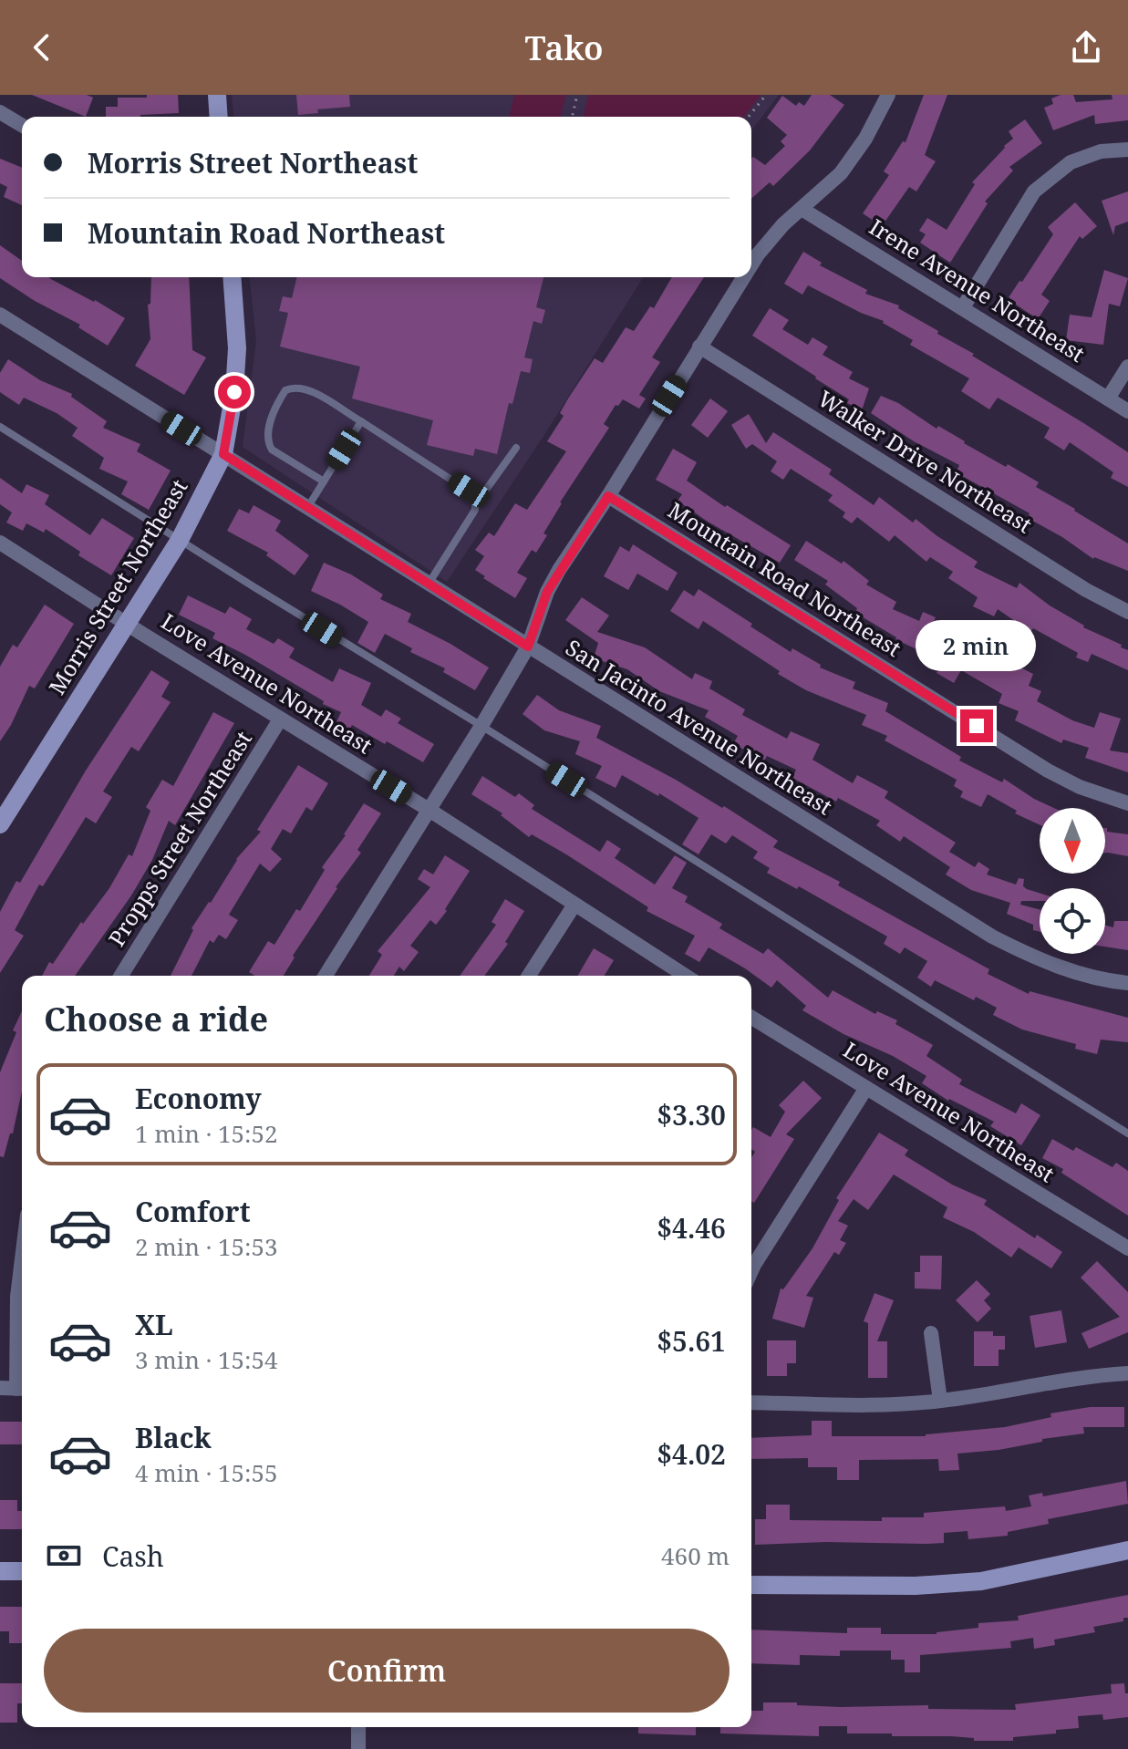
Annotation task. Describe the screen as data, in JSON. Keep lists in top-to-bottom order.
{
  "streets": {
    "street": [
      "Irene Avenue Northeast",
      "Walker Drive Northeast",
      "Mountain Road Northeast",
      "Morris Street Northeast",
      "Love Avenue Northeast",
      "San Jacinto Avenue Northeast",
      "Propps Street Northeast"
    ]
  },
  "crossings": [
    ["Morris Street Northeast", "Love Avenue Northeast"],
    ["Morris Street Northeast", "San Jacinto Avenue Northeast"],
    ["Love Avenue Northeast", "Propps Street Northeast"]
  ],
  "north": "bottom",
  "page": {
    "header": "Tako",
    "banner": ["Morris Street Northeast", "Mountain Road Northeast"],
    "bubble": "2 min",
    "heading": "Choose a ride",
    "list": [
      {
        "name": "Economy",
        "note": "1 min · 15:52",
        "value": "$3.30"
      },
      {
        "name": "Comfort",
        "note": "2 min · 15:53",
        "value": "$4.46"
      },
      {
        "name": "XL",
        "note": "3 min · 15:54",
        "value": "$5.61"
      },
      {
        "name": "Black",
        "note": "4 min · 15:55",
        "value": "$4.02"
      }
    ],
    "pay": ["Cash", "460 m"],
    "buttons": "Confirm"
  }
}
